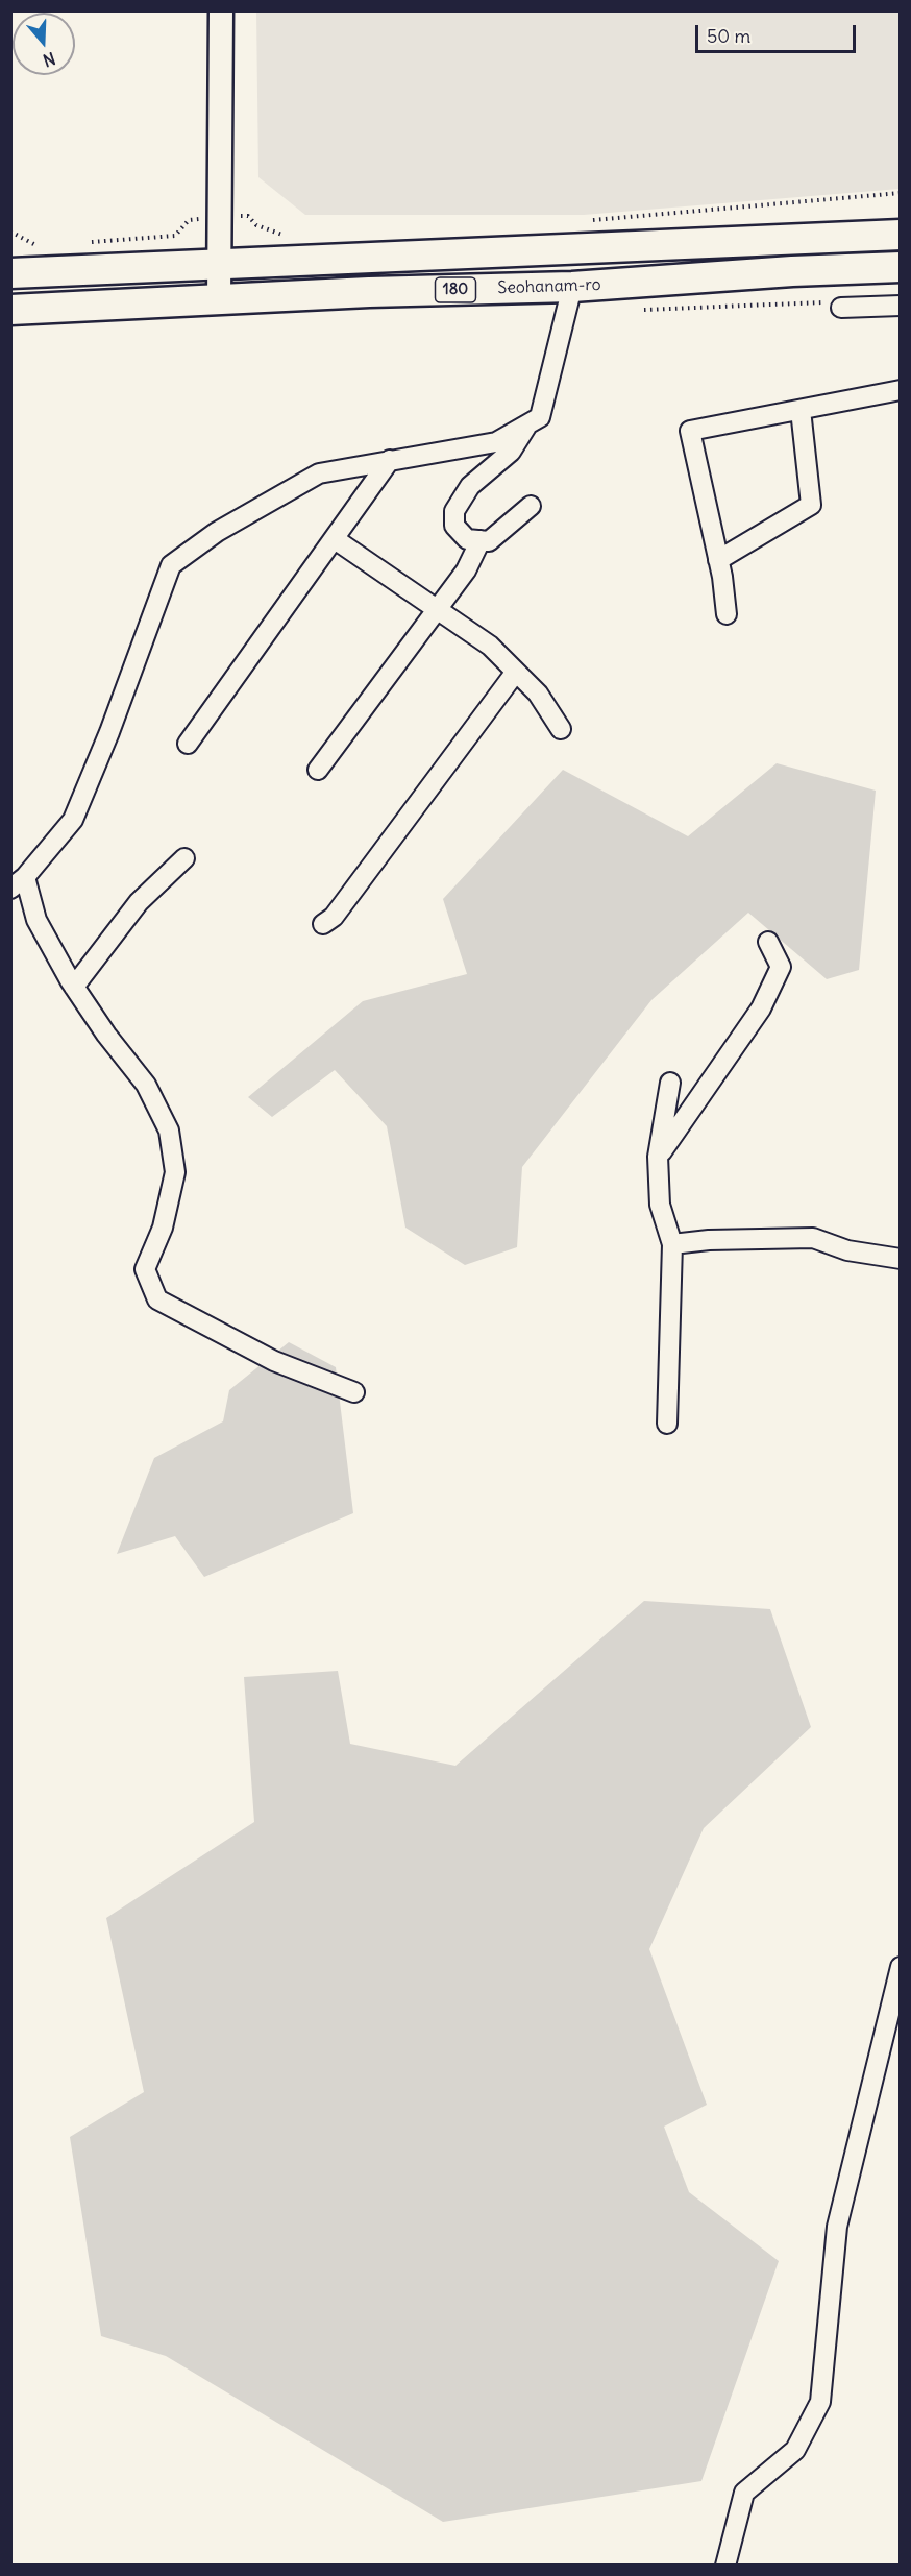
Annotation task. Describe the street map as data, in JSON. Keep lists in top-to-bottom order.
{
  "streets": {
    "main road": ["Seohanam-ro", "180"]
  },
  "scale_bar": "50 m",
  "north": "bottom"
}
